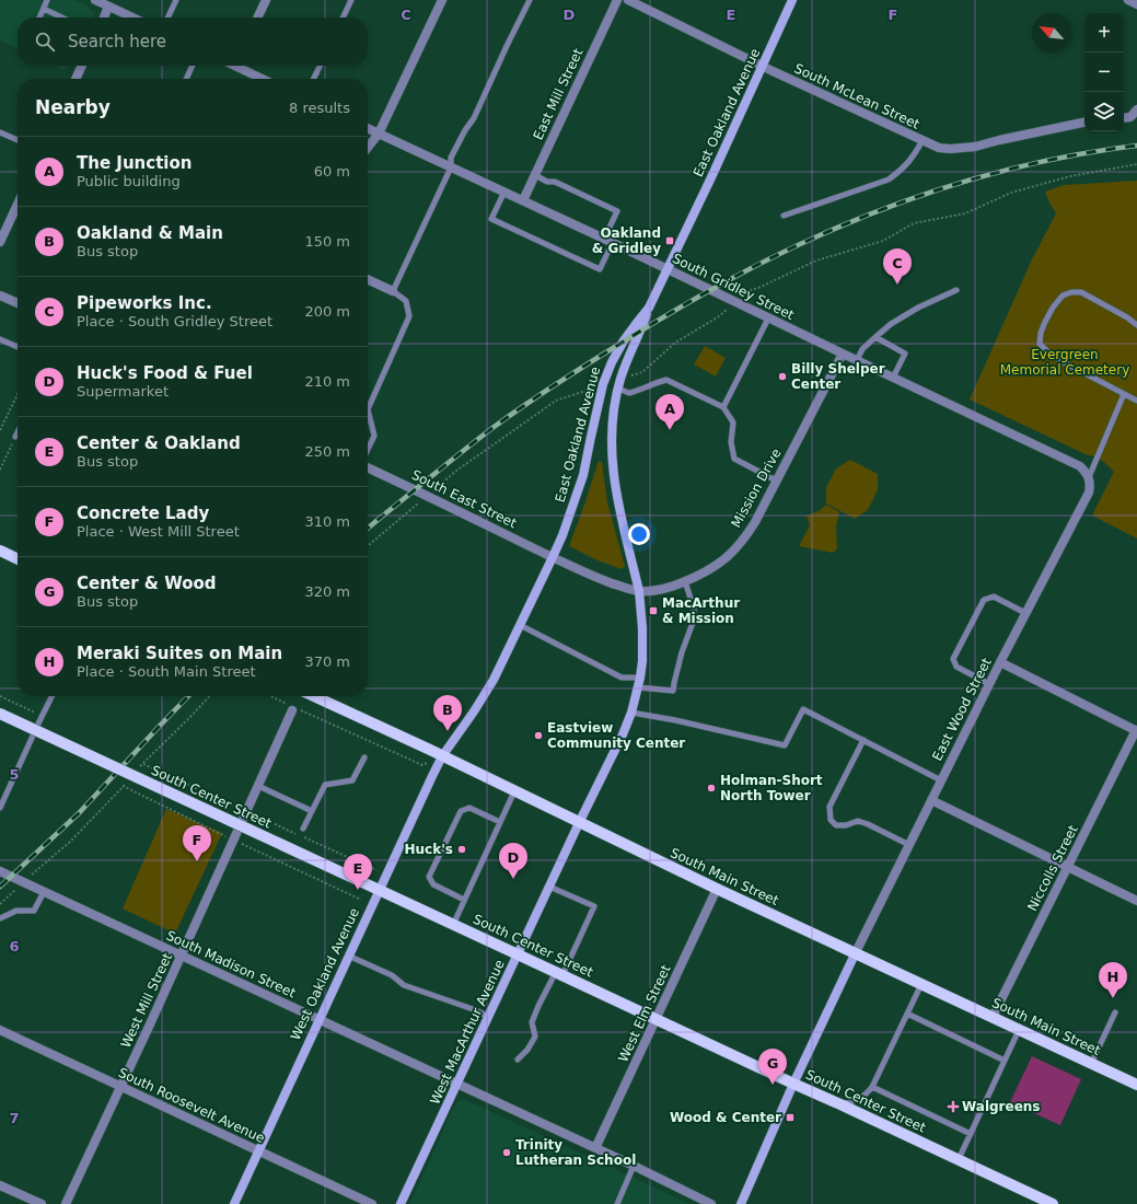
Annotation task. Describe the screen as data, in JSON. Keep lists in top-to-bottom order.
{
  "streets": {
    "main road": [
      "East Oakland Avenue",
      "South Center Street",
      "South Main Street",
      "West Oakland Avenue",
      "West MacArthur Avenue"
    ],
    "street": [
      "East Mill Street",
      "South McLean Street",
      "South Gridley Street",
      "Mission Drive",
      "South East Street",
      "East Wood Street",
      "Niccolls Street",
      "South Madison Street",
      "West Mill Street",
      "West Elm Street",
      "South Roosevelt Avenue"
    ]
  },
  "crossings": [
    ["East Mill Street", "South Gridley Street"],
    ["South McLean Street", "East Oakland Avenue"],
    ["East Oakland Avenue", "South Gridley Street"],
    ["East Oakland Avenue", "Mission Drive"],
    ["East Oakland Avenue", "South East Street"],
    ["East Oakland Avenue", "South Main Street"],
    ["East Oakland Avenue", "West Oakland Avenue"],
    ["East Oakland Avenue", "West MacArthur Avenue"],
    ["South Gridley Street", "Mission Drive"],
    ["South Gridley Street", "East Wood Street"],
    ["Mission Drive", "South East Street"],
    ["Mission Drive", "West MacArthur Avenue"],
    ["East Wood Street", "South Main Street"],
    ["South Center Street", "West Oakland Avenue"],
    ["South Center Street", "West Elm Street"],
    ["South Center Street", "West MacArthur Avenue"],
    ["Niccolls Street", "South Main Street"],
    ["South Main Street", "West Oakland Avenue"],
    ["South Main Street", "West Elm Street"],
    ["South Main Street", "West MacArthur Avenue"],
    ["South Madison Street", "West Oakland Avenue"],
    ["South Madison Street", "West Mill Street"],
    ["South Madison Street", "West Elm Street"],
    ["South Madison Street", "West MacArthur Avenue"],
    ["West Oakland Avenue", "South Roosevelt Avenue"],
    ["West Mill Street", "South Roosevelt Avenue"]
  ],
  "parks": ["Evergreen Memorial Cemetery"],
  "places": {
    "transit": ["Oakland & Gridley", "MacArthur & Mission", "Wood & Center"],
    "other": [
      "Billy Shelper Center",
      "Eastview Community Center",
      "Holman-Short North Tower",
      "Huck's",
      "Trinity Lutheran School"
    ],
    "health": ["Walgreens"]
  },
  "north": "top left",
  "page": {
    "map_buttons": ["+", "−"],
    "search": "Search here",
    "heading": ["Nearby", "8 results"],
    "list": [
      {
        "mark": "A",
        "name": "The Junction",
        "note": "Public building",
        "value": "60 m"
      },
      {
        "mark": "B",
        "name": "Oakland & Main",
        "note": "Bus stop",
        "value": "150 m"
      },
      {
        "mark": "C",
        "name": "Pipeworks Inc.",
        "note": "Place · South Gridley Street",
        "value": "200 m"
      },
      {
        "mark": "D",
        "name": "Huck's Food & Fuel",
        "note": "Supermarket",
        "value": "210 m"
      },
      {
        "mark": "E",
        "name": "Center & Oakland",
        "note": "Bus stop",
        "value": "250 m"
      },
      {
        "mark": "F",
        "name": "Concrete Lady",
        "note": "Place · West Mill Street",
        "value": "310 m"
      },
      {
        "mark": "G",
        "name": "Center & Wood",
        "note": "Bus stop",
        "value": "320 m"
      },
      {
        "mark": "H",
        "name": "Meraki Suites on Main",
        "note": "Place · South Main Street",
        "value": "370 m"
      }
    ],
    "pins": [
      "C",
      "A",
      "B",
      "F",
      "D",
      "E",
      "H",
      "G"
    ]
  },
  "grid": {
    "columns": [
      "C",
      "D",
      "E",
      "F"
    ],
    "rows": ["5", "6", "7"]
  }
}
